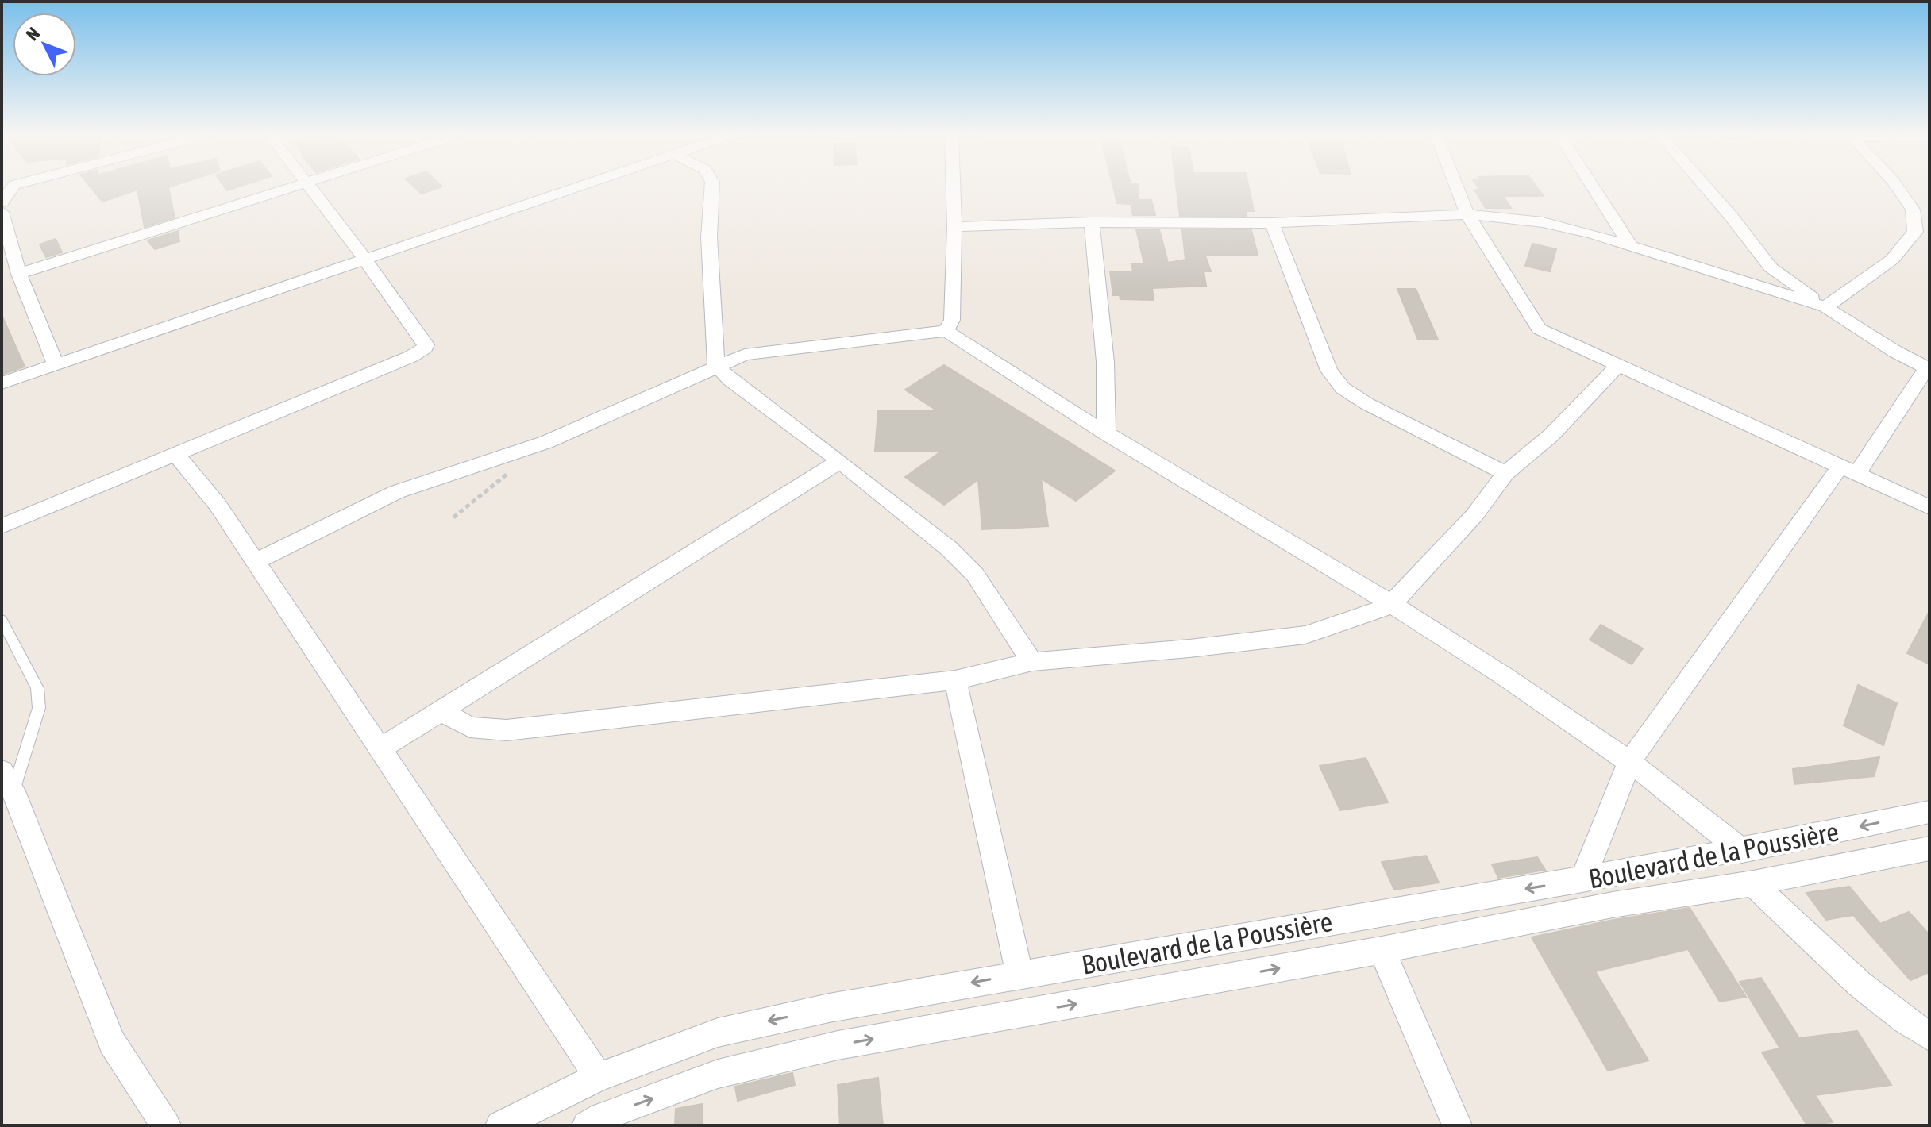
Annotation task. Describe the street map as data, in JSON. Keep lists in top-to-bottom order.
{
  "streets": {
    "street": ["Boulevard de la Poussière"]
  },
  "north": "top left"
}
